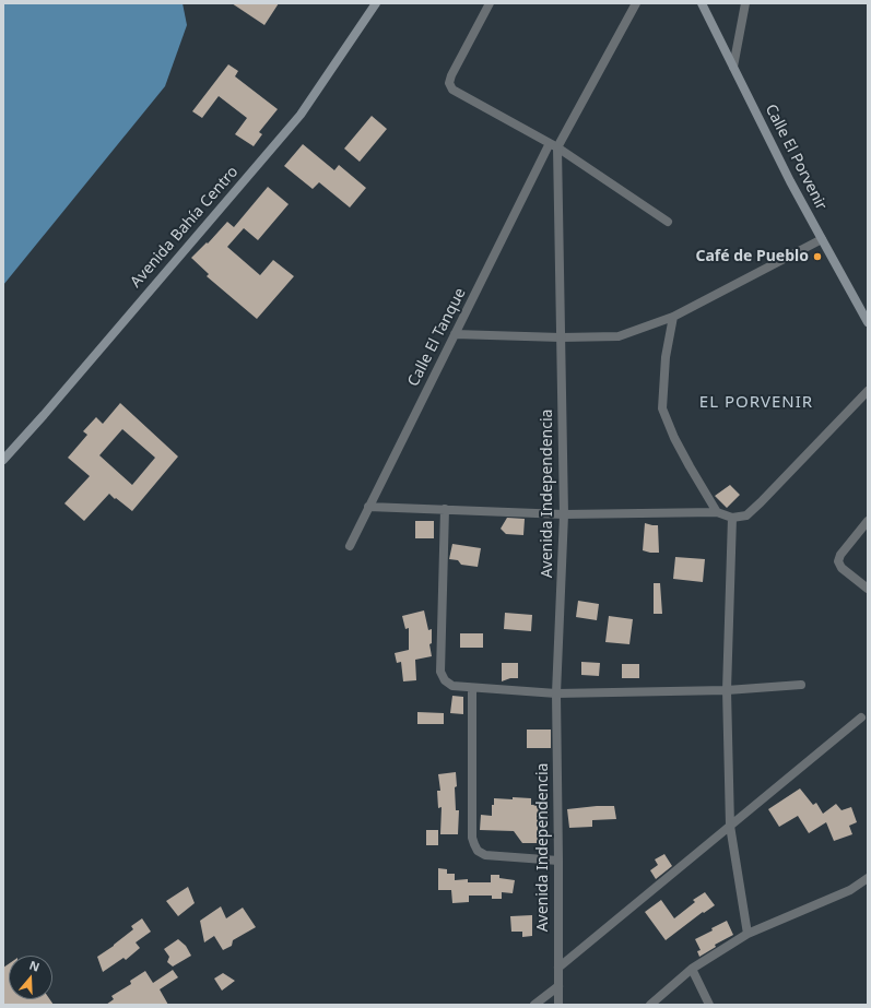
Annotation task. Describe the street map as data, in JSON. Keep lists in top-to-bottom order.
{
  "streets": {
    "main road": ["Calle El Porvenir", "Avenida Bahía Centro"],
    "street": ["Calle El Tanque", "Avenida Independencia"]
  },
  "districts": ["EL PORVENIR"],
  "places": ["Café de Pueblo"],
  "north": "top"
}
